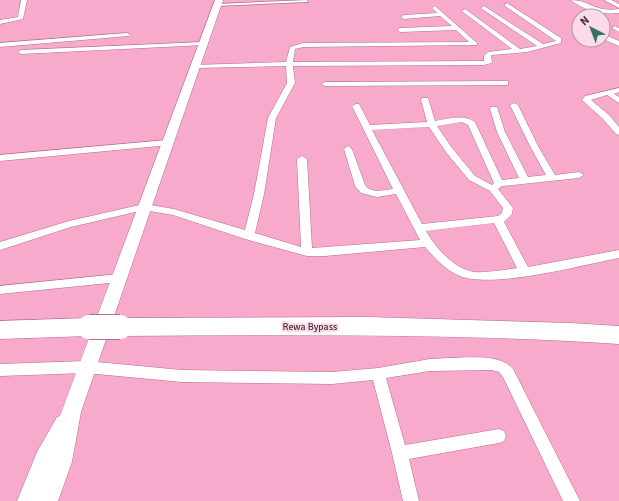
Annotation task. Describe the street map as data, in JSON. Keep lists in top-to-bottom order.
{
  "streets": {
    "highway": ["Rewa Bypass"]
  },
  "north": "top left"
}
